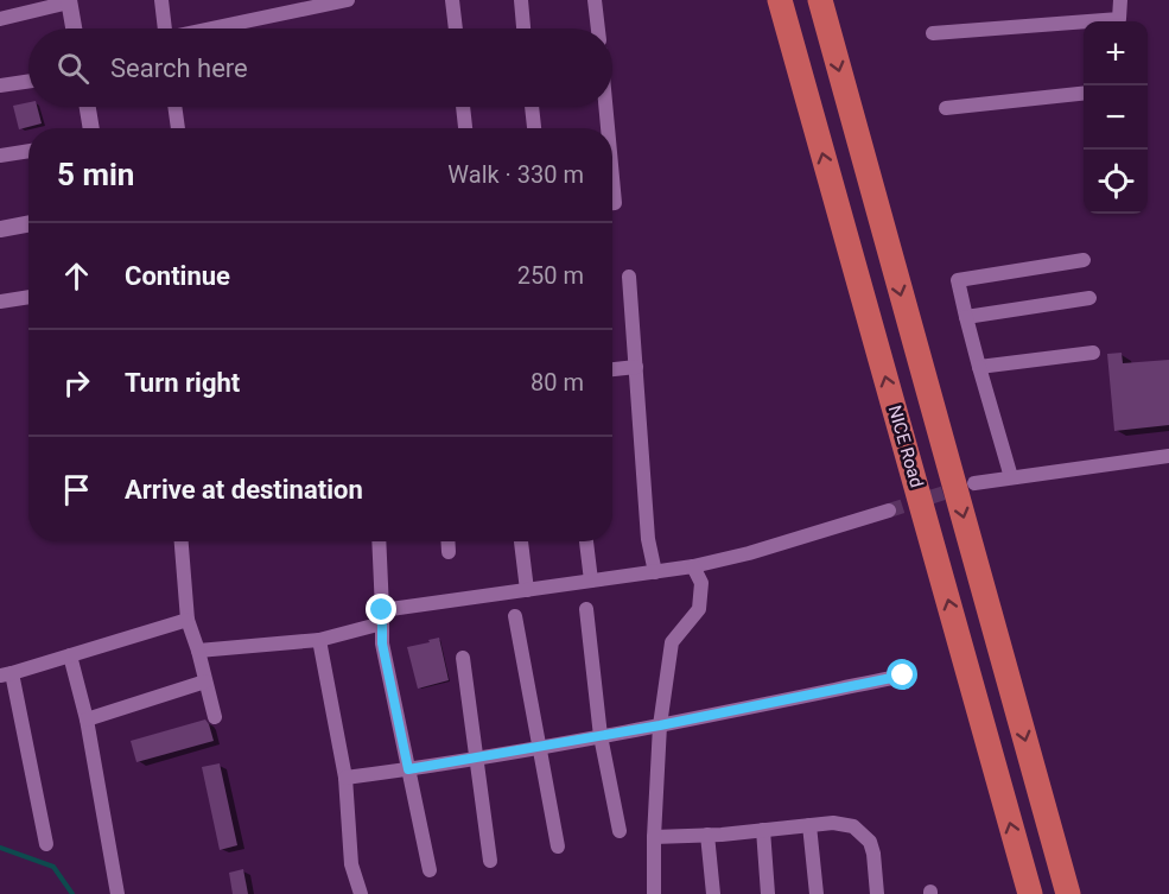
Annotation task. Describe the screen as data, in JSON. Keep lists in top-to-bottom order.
{
  "streets": {
    "highway": ["NICE Road"]
  },
  "page": {
    "map_buttons": ["+", "−"],
    "search": "Search here",
    "heading": ["5 min", "Walk · 330 m"],
    "list": [
      ["Continue", "250 m"],
      ["Turn right", "80 m"],
      "Arrive at destination"
    ]
  }
}
